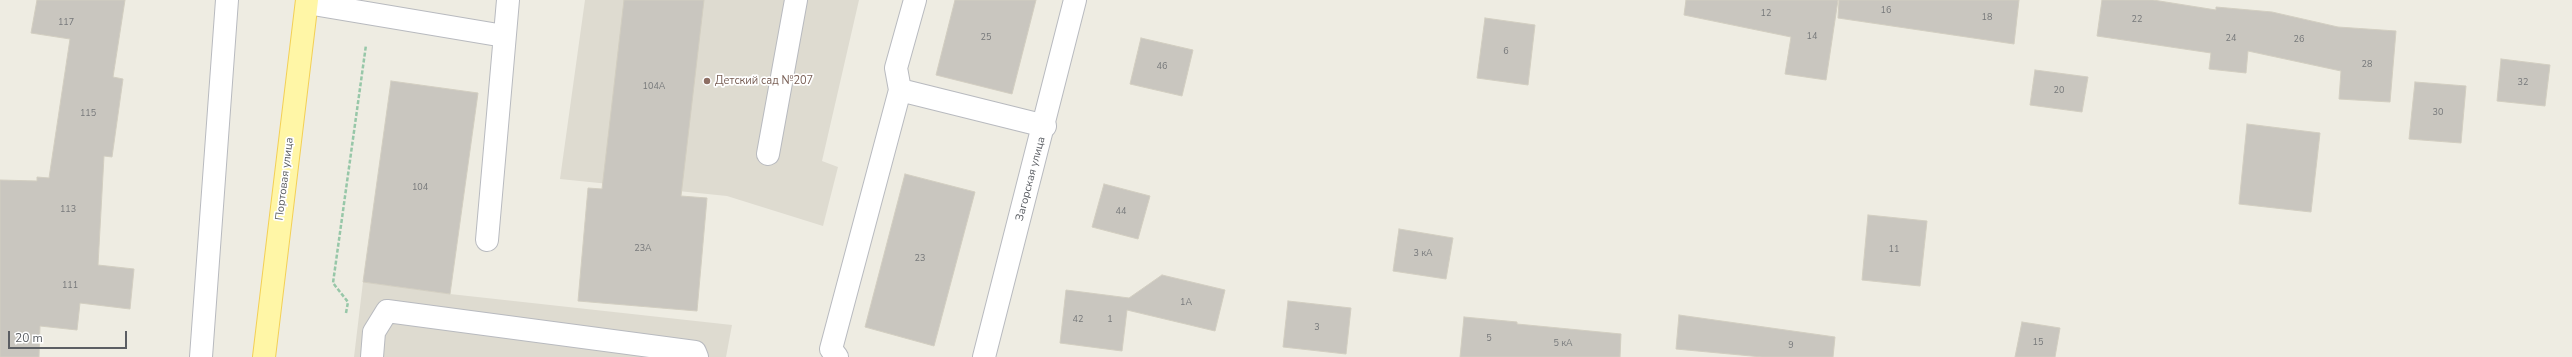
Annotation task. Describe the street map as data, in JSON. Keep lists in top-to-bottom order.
{
  "streets": {
    "main road": ["Портовая улица"],
    "street": ["Загорская улица"]
  },
  "places": ["Детский сад №207"],
  "house_numbers": [
    "16",
    "12",
    "18",
    "22",
    "117",
    "14",
    "25",
    "24",
    "26",
    "6",
    "28",
    "46",
    "32",
    "104А",
    "20",
    "30",
    "115",
    "104",
    "113",
    "44",
    "23А",
    "11",
    "3 кА",
    "23",
    "111",
    "1А",
    "42",
    "1",
    "3",
    "5",
    "15",
    "5 кА",
    "9"
  ],
  "scale_bar": "20 m"
}
